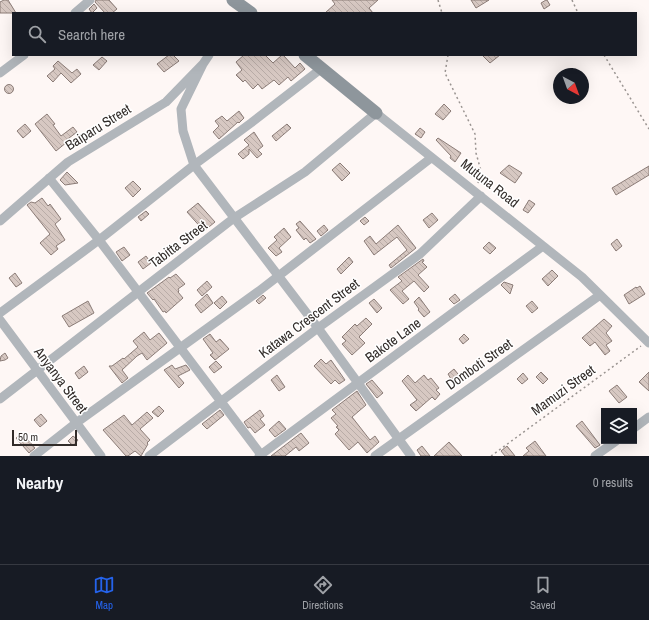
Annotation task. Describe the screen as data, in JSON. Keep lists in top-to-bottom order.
{
  "streets": {
    "street": [
      "Baiparu Street",
      "Mutuna Road",
      "Tabitta Street",
      "Katawa Crescent Street",
      "Bakote Lane",
      "Domboti Street",
      "Anyanya Street"
    ],
    "path": ["Mamuzi Street"]
  },
  "crossings": [
    ["Mutuna Road", "Tabitta Street"],
    ["Mutuna Road", "Katawa Crescent Street"],
    ["Mutuna Road", "Bakote Lane"],
    ["Mutuna Road", "Domboti Street"],
    ["Mutuna Road", "Mamuzi Street"],
    ["Tabitta Street", "Anyanya Street"]
  ],
  "scale_bar": "50 m",
  "north": "bottom right",
  "page": {
    "search": "Search here",
    "scale": "50 m",
    "heading": ["Nearby", "0 results"],
    "nav": ["Map", "Directions", "Saved"]
  }
}
